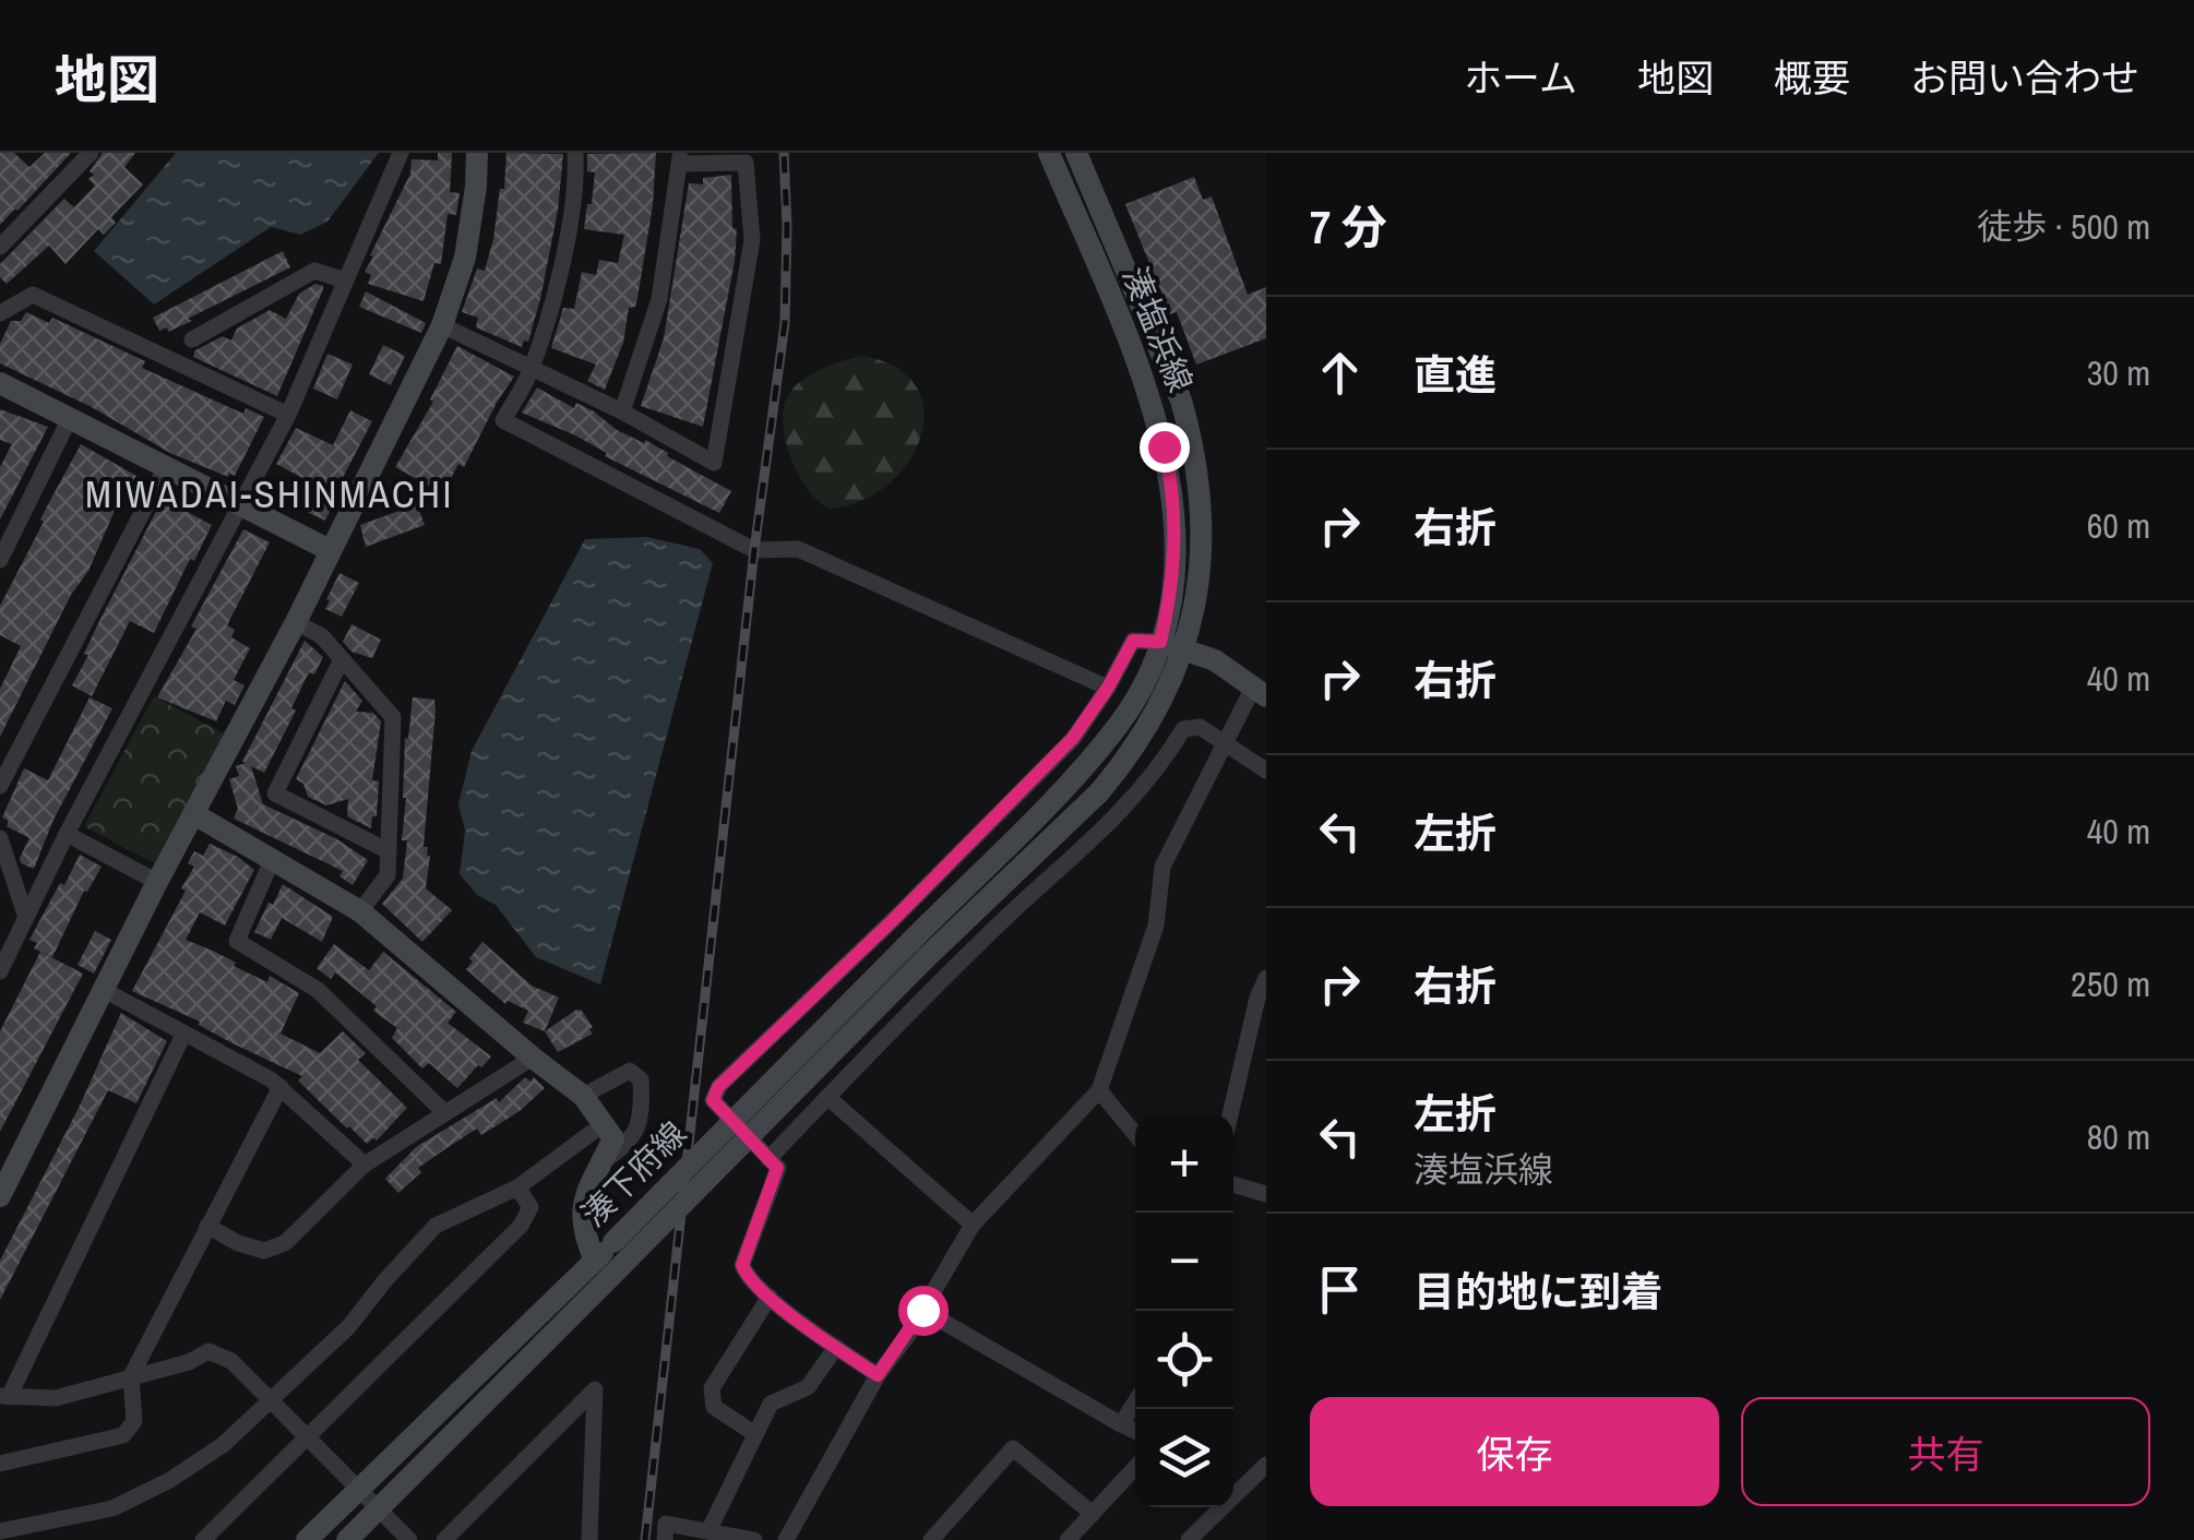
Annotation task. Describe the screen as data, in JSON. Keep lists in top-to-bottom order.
{
  "streets": {
    "main road": ["湊塩浜線", "湊下府線"]
  },
  "crossings": [
    ["湊塩浜線", "湊下府線"]
  ],
  "districts": ["MIWADAI-SHINMACHI"],
  "page": {
    "header": "地図",
    "nav": [
      "ホーム",
      "地図",
      "概要",
      "お問い合わせ"
    ],
    "heading": ["7 分", "徒歩 · 500 m"],
    "list": [
      ["直進", "30 m"],
      ["右折", "60 m"],
      ["右折", "40 m"],
      ["左折", "40 m"],
      ["右折", "250 m"],
      ["左折", "湊塩浜線", "80 m"],
      "目的地に到着"
    ],
    "map_buttons": ["+", "−"],
    "buttons": ["保存", "共有"]
  }
}
